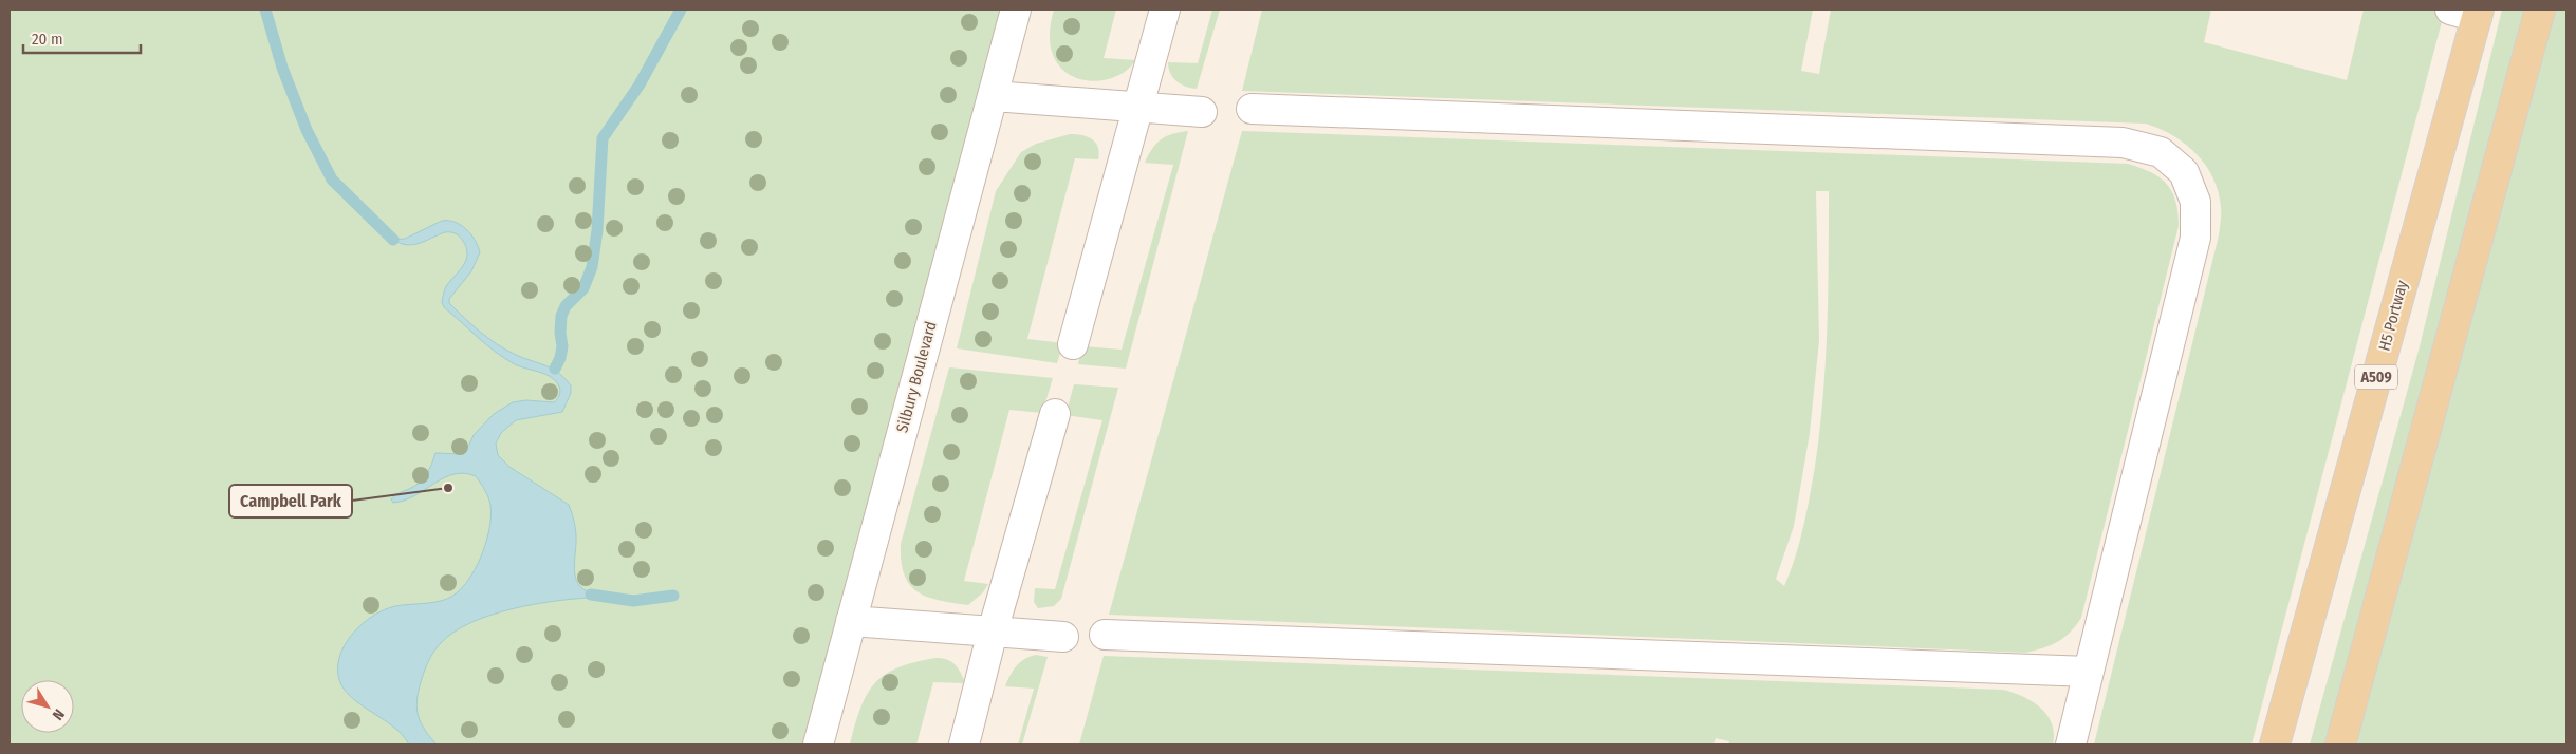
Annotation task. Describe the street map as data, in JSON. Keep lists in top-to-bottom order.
{
  "streets": {
    "main road": ["H5 Portway", "A509"],
    "street": ["Silbury Boulevard"]
  },
  "places": ["Campbell Park"],
  "scale_bar": "20 m",
  "north": "bottom right"
}
